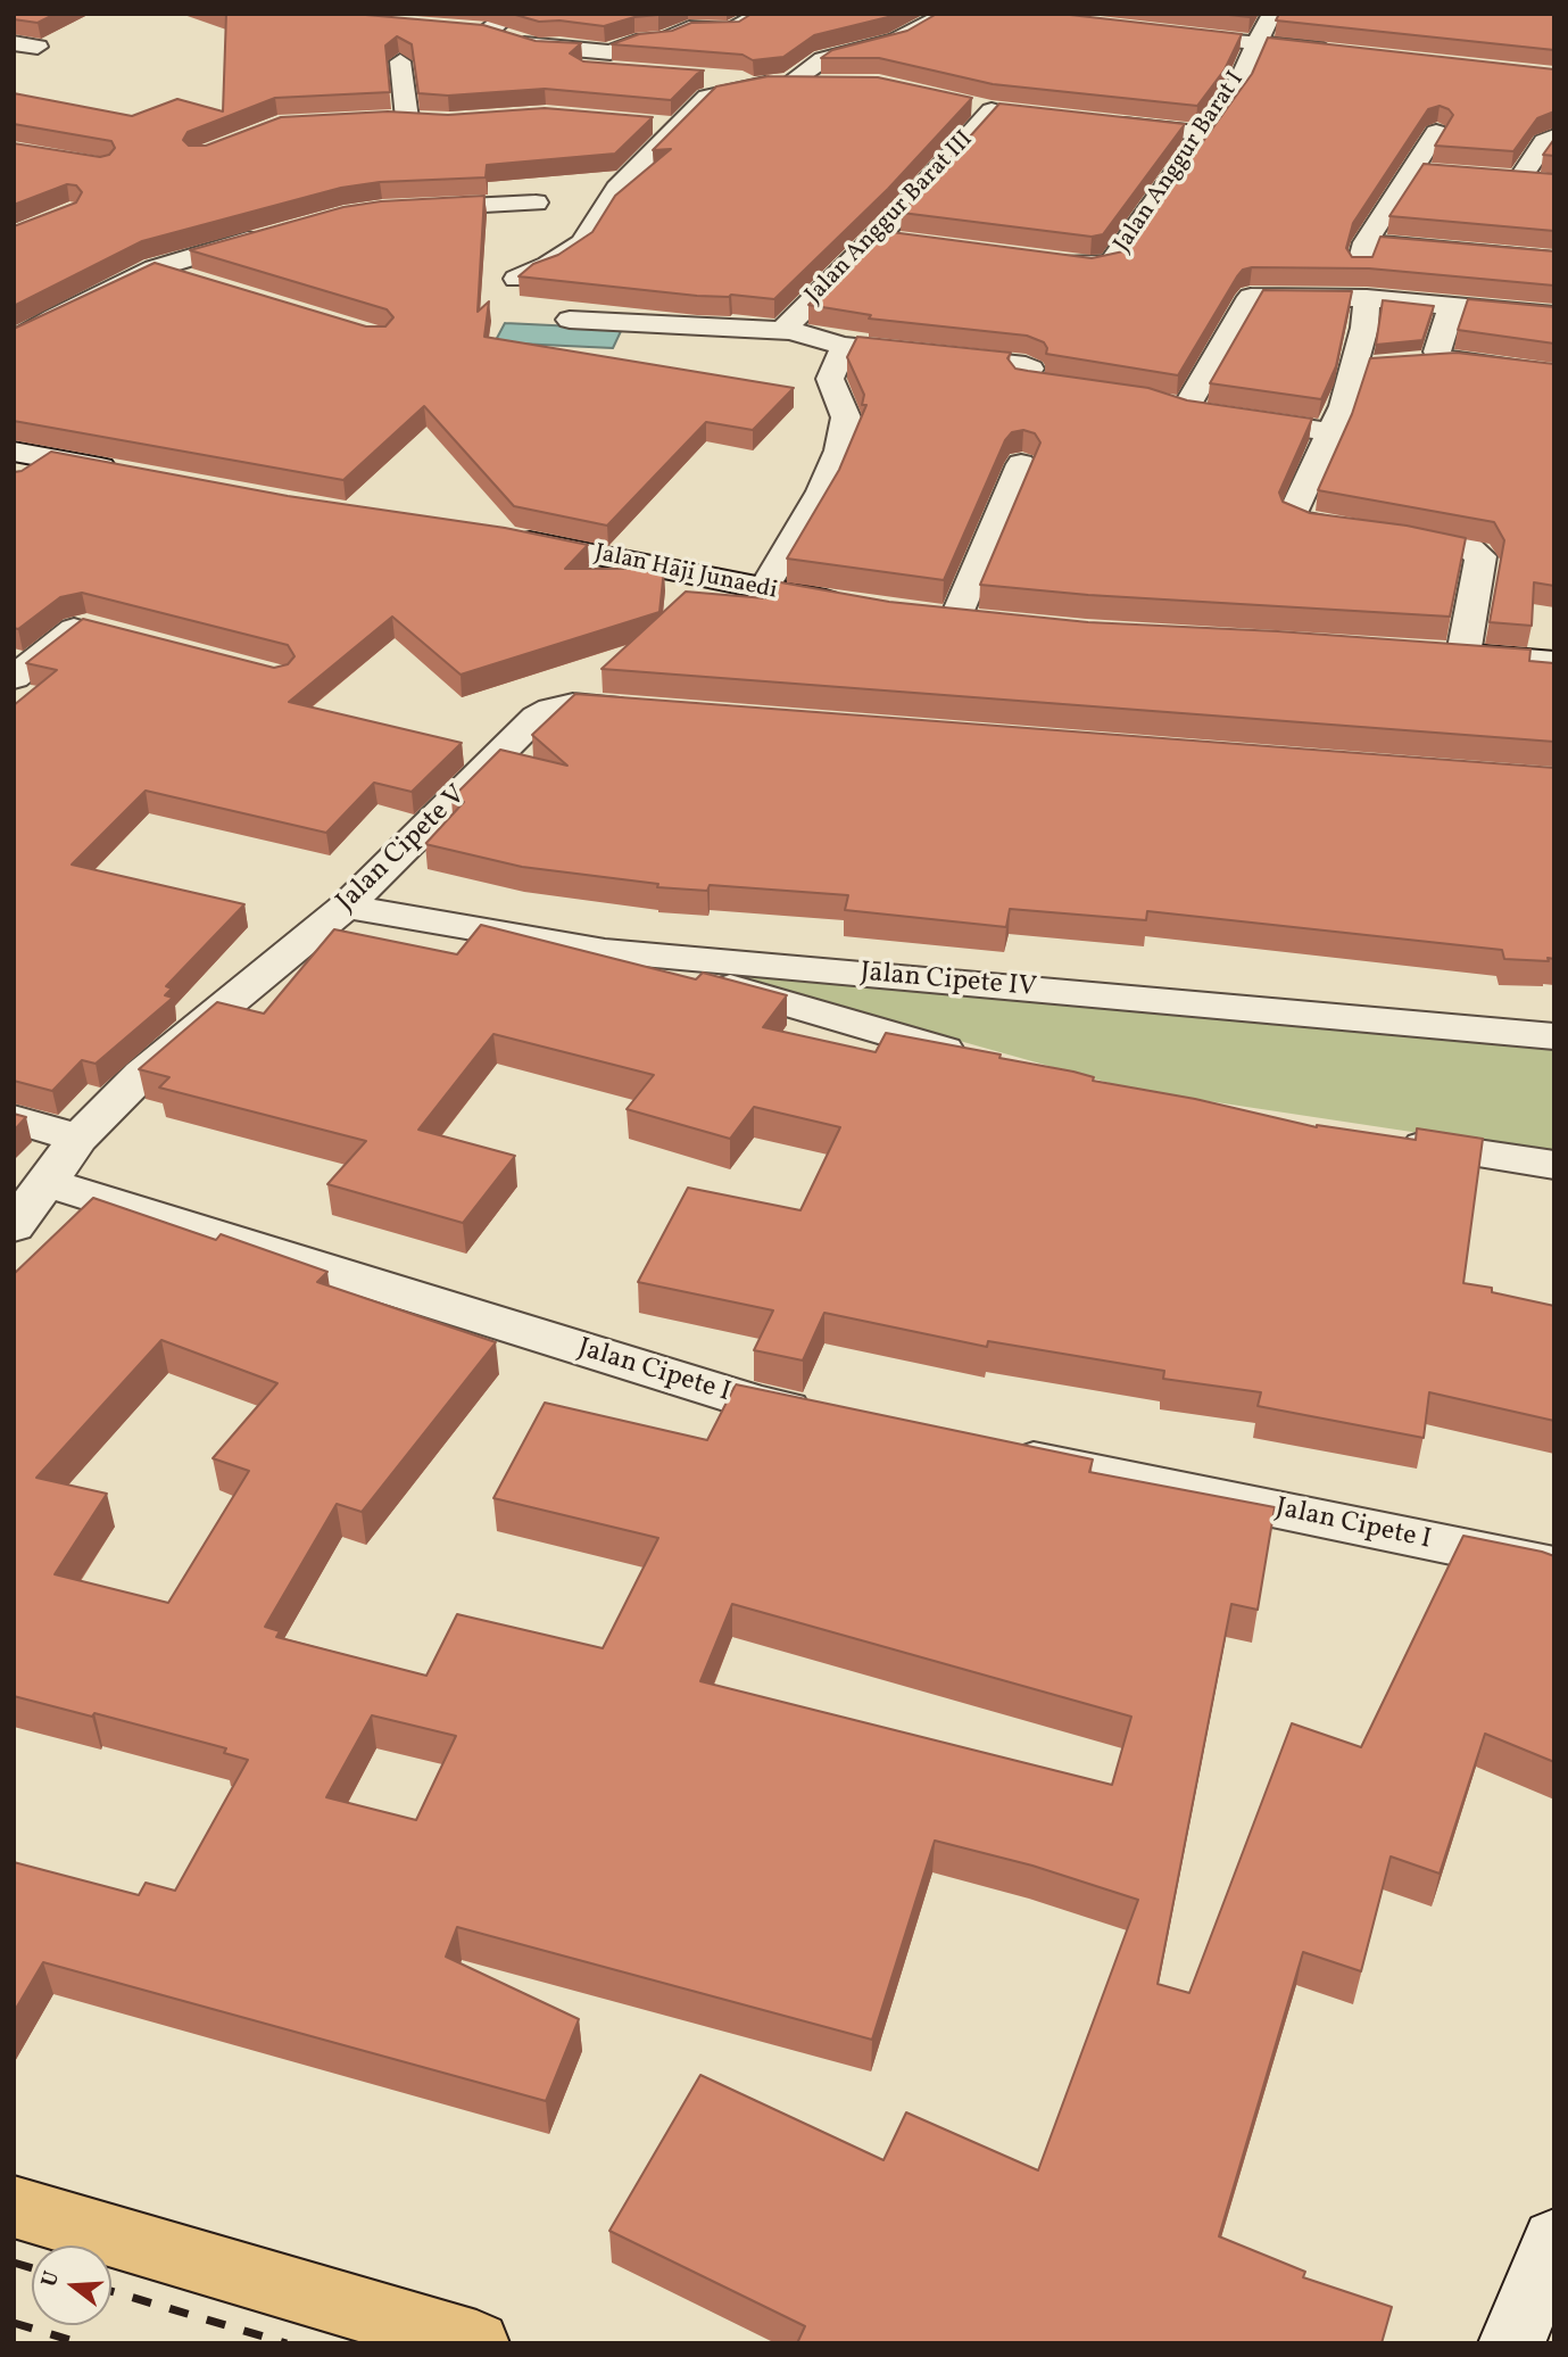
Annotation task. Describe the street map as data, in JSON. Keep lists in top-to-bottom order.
{
  "streets": {
    "street": [
      "Jalan Anggur Barat I",
      "Jalan Anggur Barat III",
      "Jalan Haji Junaedi",
      "Jalan Cipete V",
      "Jalan Cipete IV",
      "Jalan Cipete I"
    ]
  },
  "crossings": [
    ["Jalan Cipete V", "Jalan Cipete IV"],
    ["Jalan Cipete V", "Jalan Cipete I"]
  ],
  "north": "left"
}
